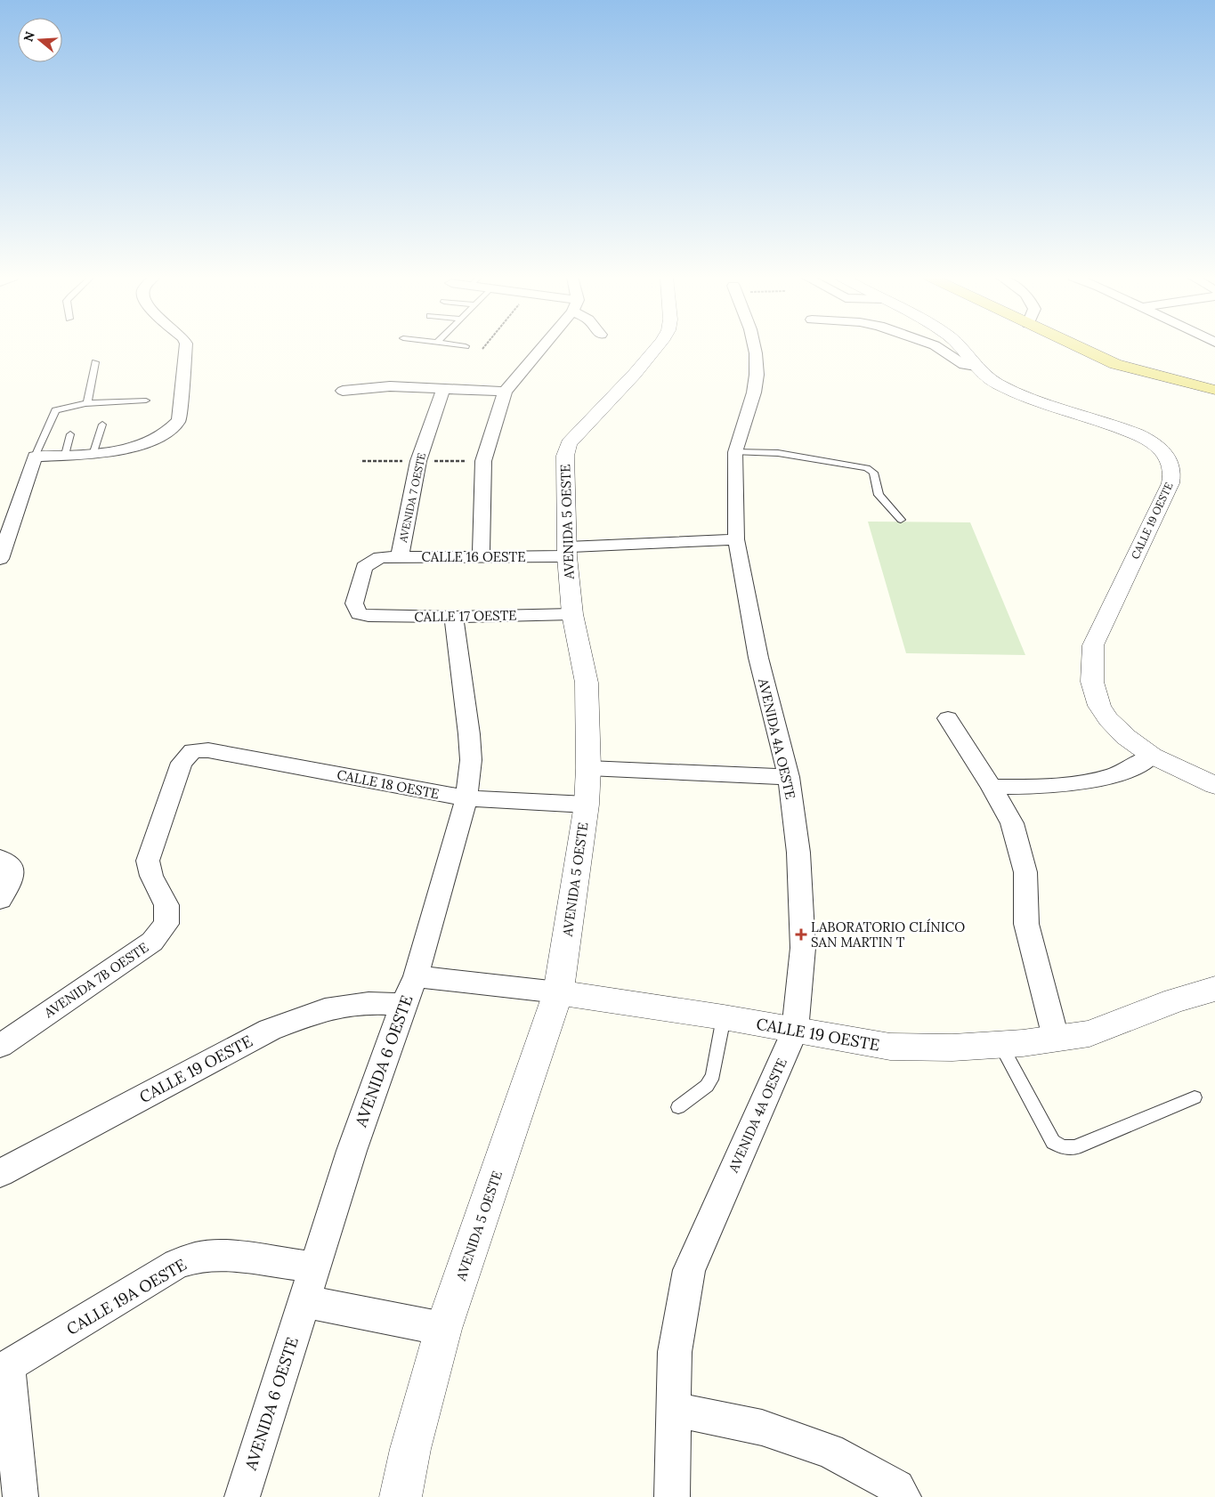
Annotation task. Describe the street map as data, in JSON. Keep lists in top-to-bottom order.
{
  "streets": {
    "street": [
      "AVENIDA 7 OESTE",
      "CALLE 19 OESTE",
      "AVENIDA 5 OESTE",
      "CALLE 16 OESTE",
      "CALLE 17 OESTE",
      "AVENIDA 4A OESTE",
      "CALLE 18 OESTE",
      "AVENIDA 7B OESTE",
      "AVENIDA 6 OESTE",
      "CALLE 19A OESTE"
    ]
  },
  "crossings": [
    ["AVENIDA 7 OESTE", "CALLE 16 OESTE"],
    ["CALLE 19 OESTE", "AVENIDA 5 OESTE"],
    ["CALLE 19 OESTE", "AVENIDA 4A OESTE"],
    ["CALLE 19 OESTE", "AVENIDA 6 OESTE"],
    ["AVENIDA 5 OESTE", "CALLE 16 OESTE"],
    ["AVENIDA 5 OESTE", "CALLE 17 OESTE"],
    ["AVENIDA 5 OESTE", "CALLE 18 OESTE"],
    ["CALLE 16 OESTE", "CALLE 17 OESTE"],
    ["CALLE 16 OESTE", "AVENIDA 4A OESTE"],
    ["CALLE 17 OESTE", "AVENIDA 6 OESTE"],
    ["CALLE 18 OESTE", "AVENIDA 7B OESTE"],
    ["CALLE 18 OESTE", "AVENIDA 6 OESTE"],
    ["AVENIDA 6 OESTE", "CALLE 19A OESTE"]
  ],
  "places": {
    "health": ["LABORATORIO CLÍNICO SAN MARTIN T"]
  },
  "north": "left"
}
